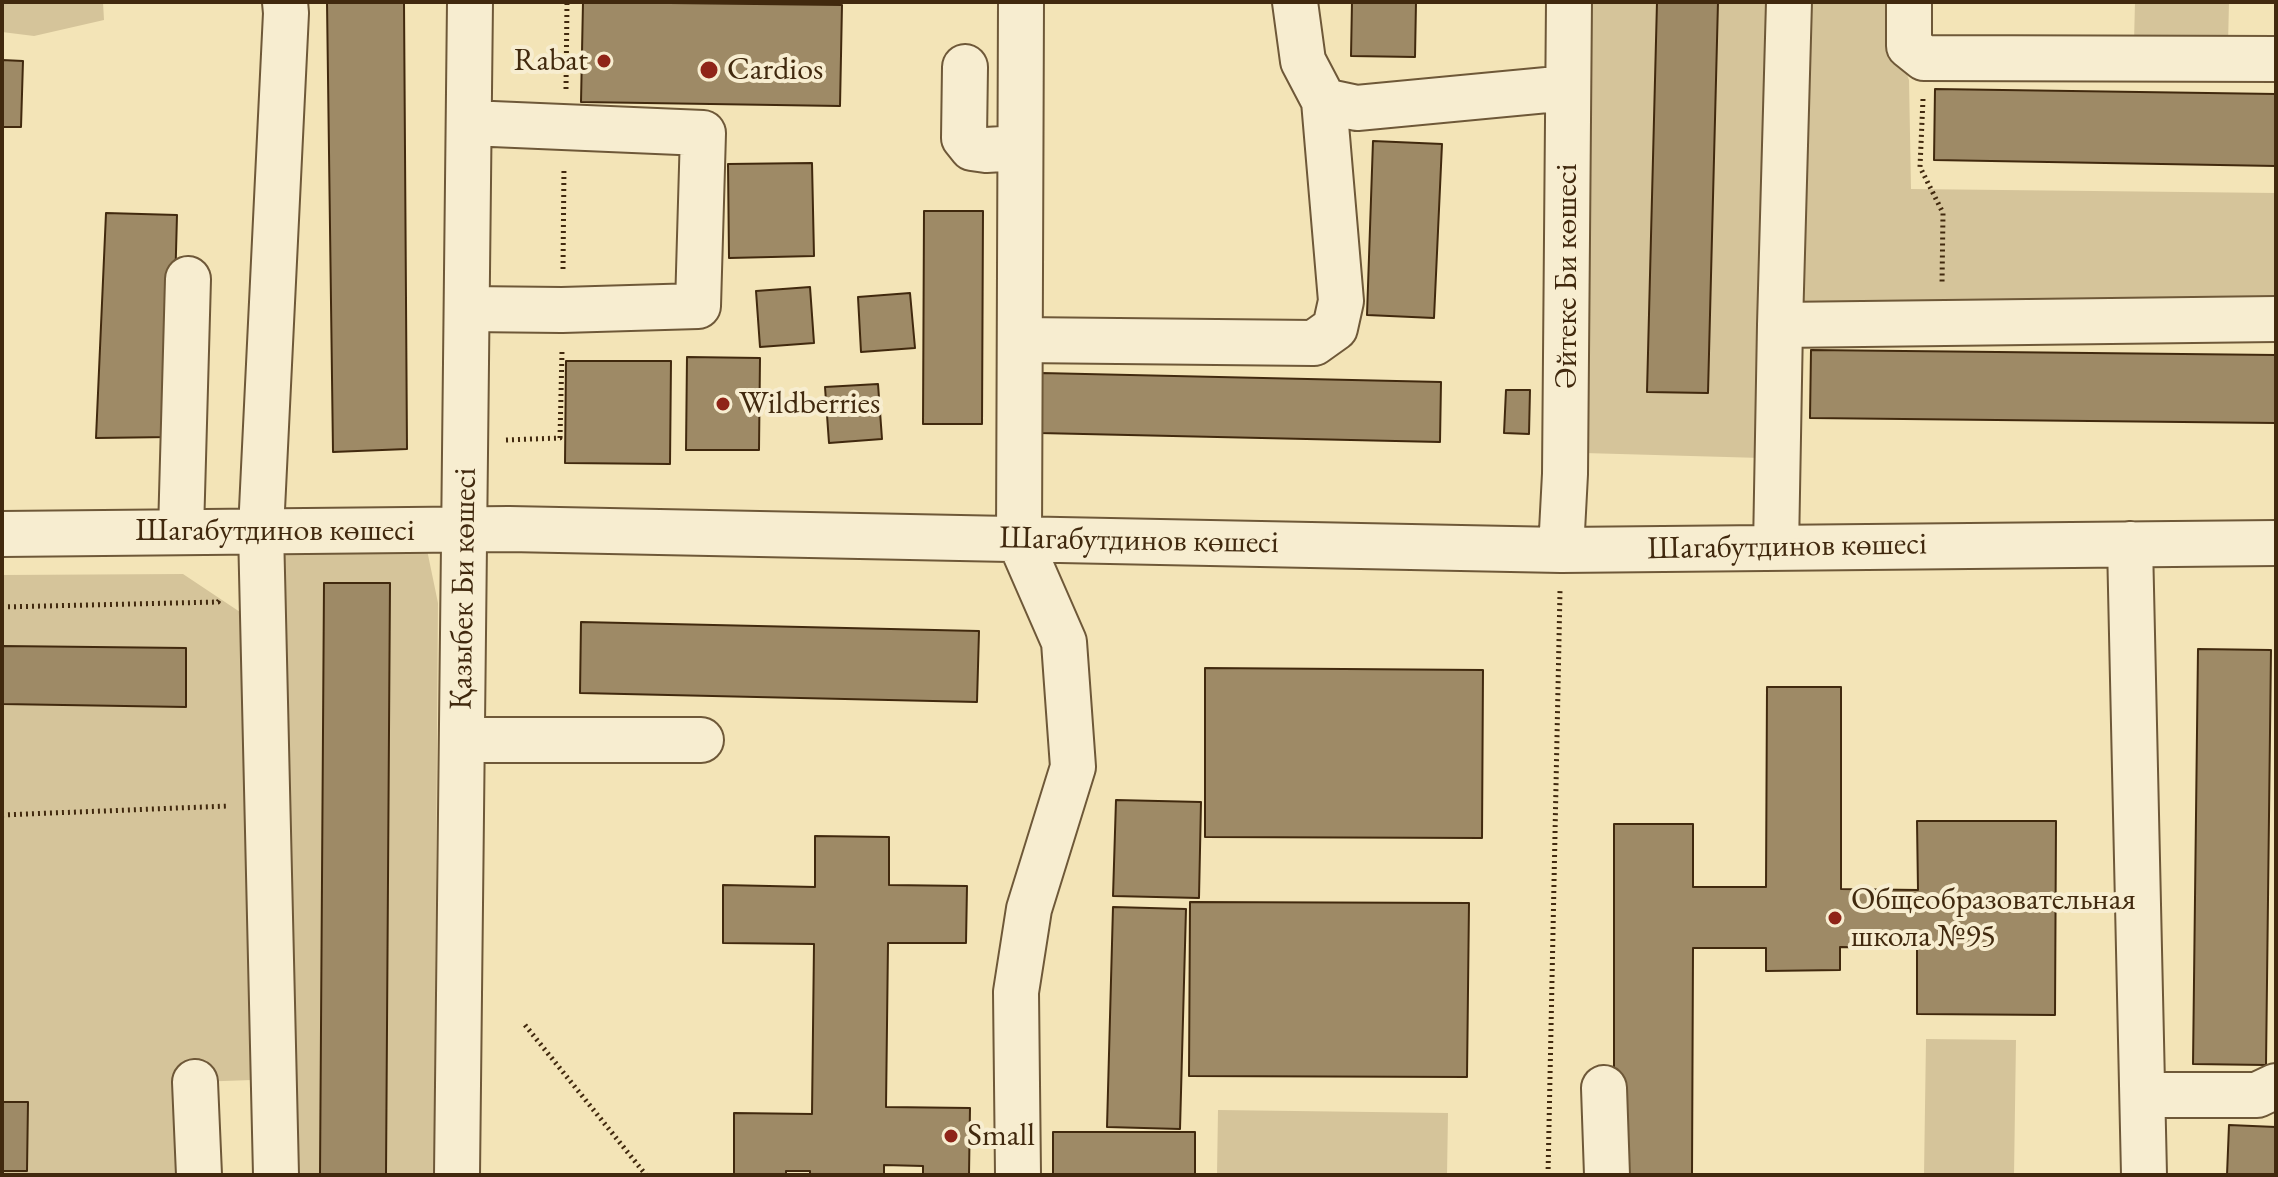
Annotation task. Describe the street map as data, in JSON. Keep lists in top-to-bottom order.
{
  "streets": {
    "street": ["Әйтеке Би көшесі", "Шагабутдинов көшесі", "Қазыбек Би көшесі"]
  },
  "crossings": [
    ["Әйтеке Би көшесі", "Шагабутдинов көшесі"],
    ["Шагабутдинов көшесі", "Қазыбек Би көшесі"]
  ],
  "places": [
    "Rabat",
    "Cardios",
    "Wildberries",
    "Общеобразовательная школа №95",
    "Small"
  ]
}
